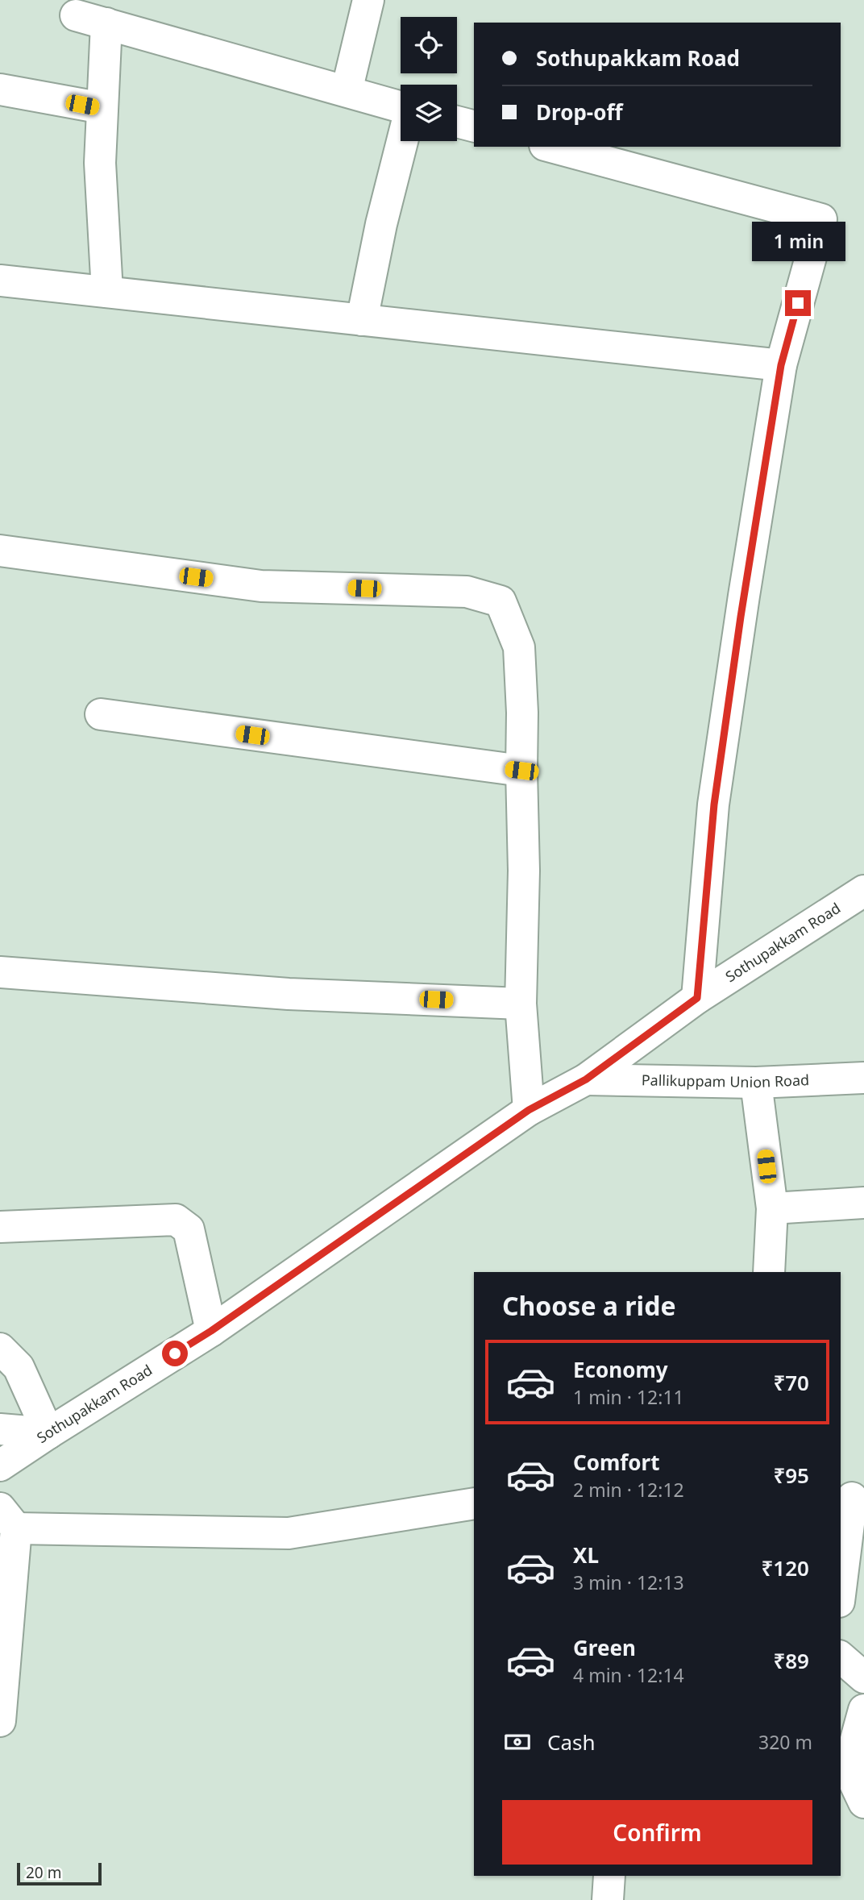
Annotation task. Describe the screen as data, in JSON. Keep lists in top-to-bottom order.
{
  "streets": {
    "street": ["Sothupakkam Road", "Pallikuppam Union Road"]
  },
  "crossings": [
    ["Sothupakkam Road", "Pallikuppam Union Road"]
  ],
  "scale_bar": "20 m",
  "page": {
    "banner": ["Sothupakkam Road", "Drop-off"],
    "bubble": "1 min",
    "heading": "Choose a ride",
    "list": [
      {
        "name": "Economy",
        "note": "1 min · 12:11",
        "value": "₹70"
      },
      {
        "name": "Comfort",
        "note": "2 min · 12:12",
        "value": "₹95"
      },
      {
        "name": "XL",
        "note": "3 min · 12:13",
        "value": "₹120"
      },
      {
        "name": "Green",
        "note": "4 min · 12:14",
        "value": "₹89"
      }
    ],
    "pay": ["Cash", "320 m"],
    "buttons": "Confirm",
    "scale": "20 m"
  }
}
